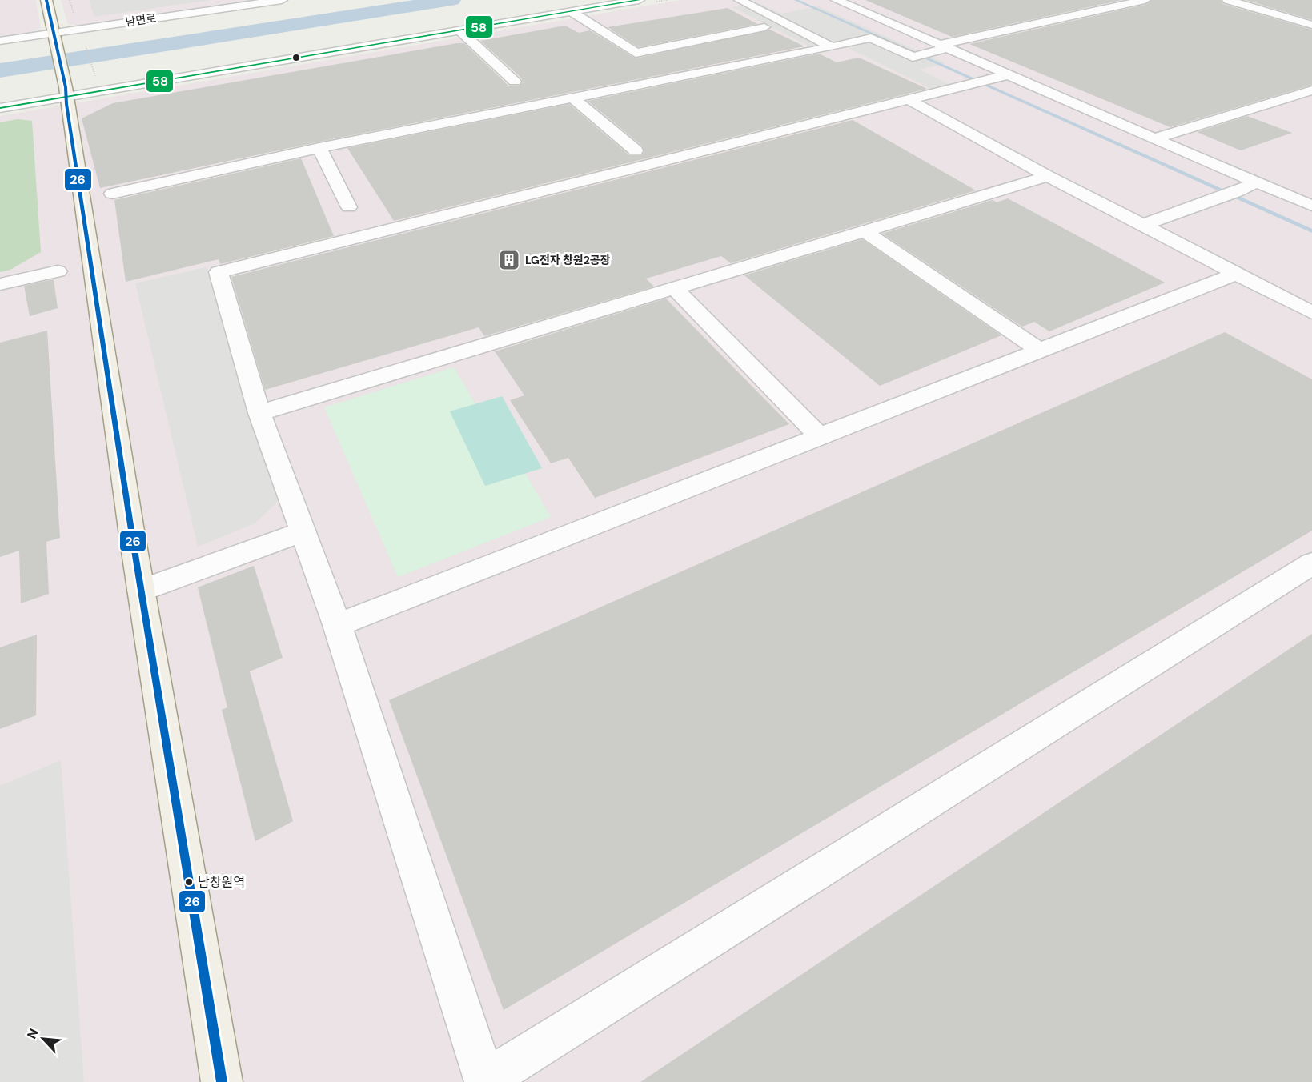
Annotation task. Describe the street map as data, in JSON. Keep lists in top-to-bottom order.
{
  "streets": {
    "street": ["남면로"]
  },
  "places": {
    "building": ["LG전자 창원2공장"],
    "other": ["남창원역"]
  },
  "lines": ["transit line 58", "transit line 26"],
  "north": "top left"
}
